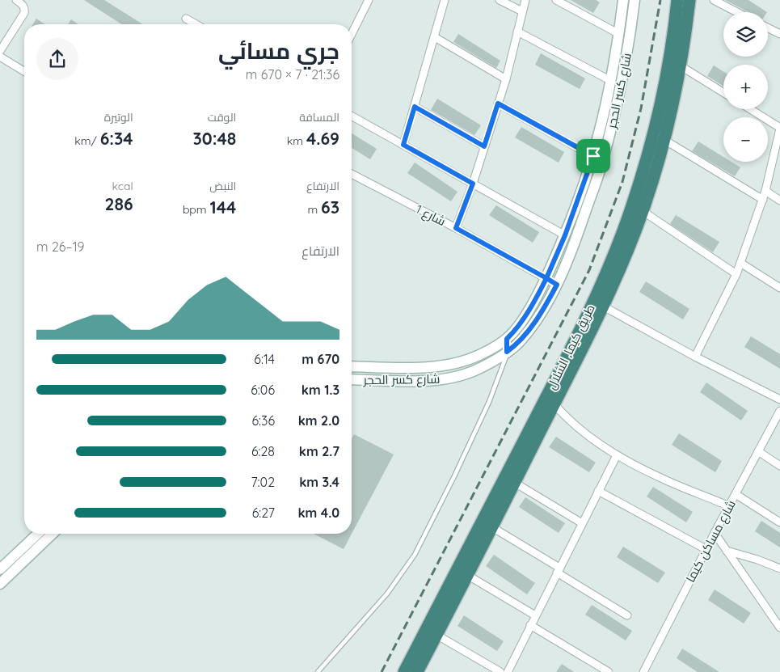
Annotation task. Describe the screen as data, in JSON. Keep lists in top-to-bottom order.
{
  "streets": {
    "highway": ["طريق كيما, الشلال"],
    "main road": ["شارع كسر الحجر"],
    "street": ["شارع 1", "شارع مساكن كيما"]
  },
  "crossings": [
    ["شارع كسر الحجر", "شارع 1"]
  ],
  "page": {
    "map_buttons": ["+", "−"],
    "heading": ["جري مسائي", "21:36 · 7 × 670 m"],
    "stats": [
      ["المسافة", "4.69 km"],
      ["الوقت", "30:48"],
      ["الوتيرة", "6:34 /km"],
      ["الارتفاع", "63 m"],
      ["النبض", "144 bpm"],
      ["kcal", "286"]
    ],
    "chart": ["الارتفاع", "19–26 m"],
    "list": [
      {
        "name": "670 m",
        "note": "6:14"
      },
      {
        "name": "1.3 km",
        "note": "6:06"
      },
      {
        "name": "2.0 km",
        "note": "6:36"
      },
      {
        "name": "2.7 km",
        "note": "6:28"
      },
      {
        "name": "3.4 km",
        "note": "7:02"
      },
      {
        "name": "4.0 km",
        "note": "6:27"
      }
    ]
  }
}
